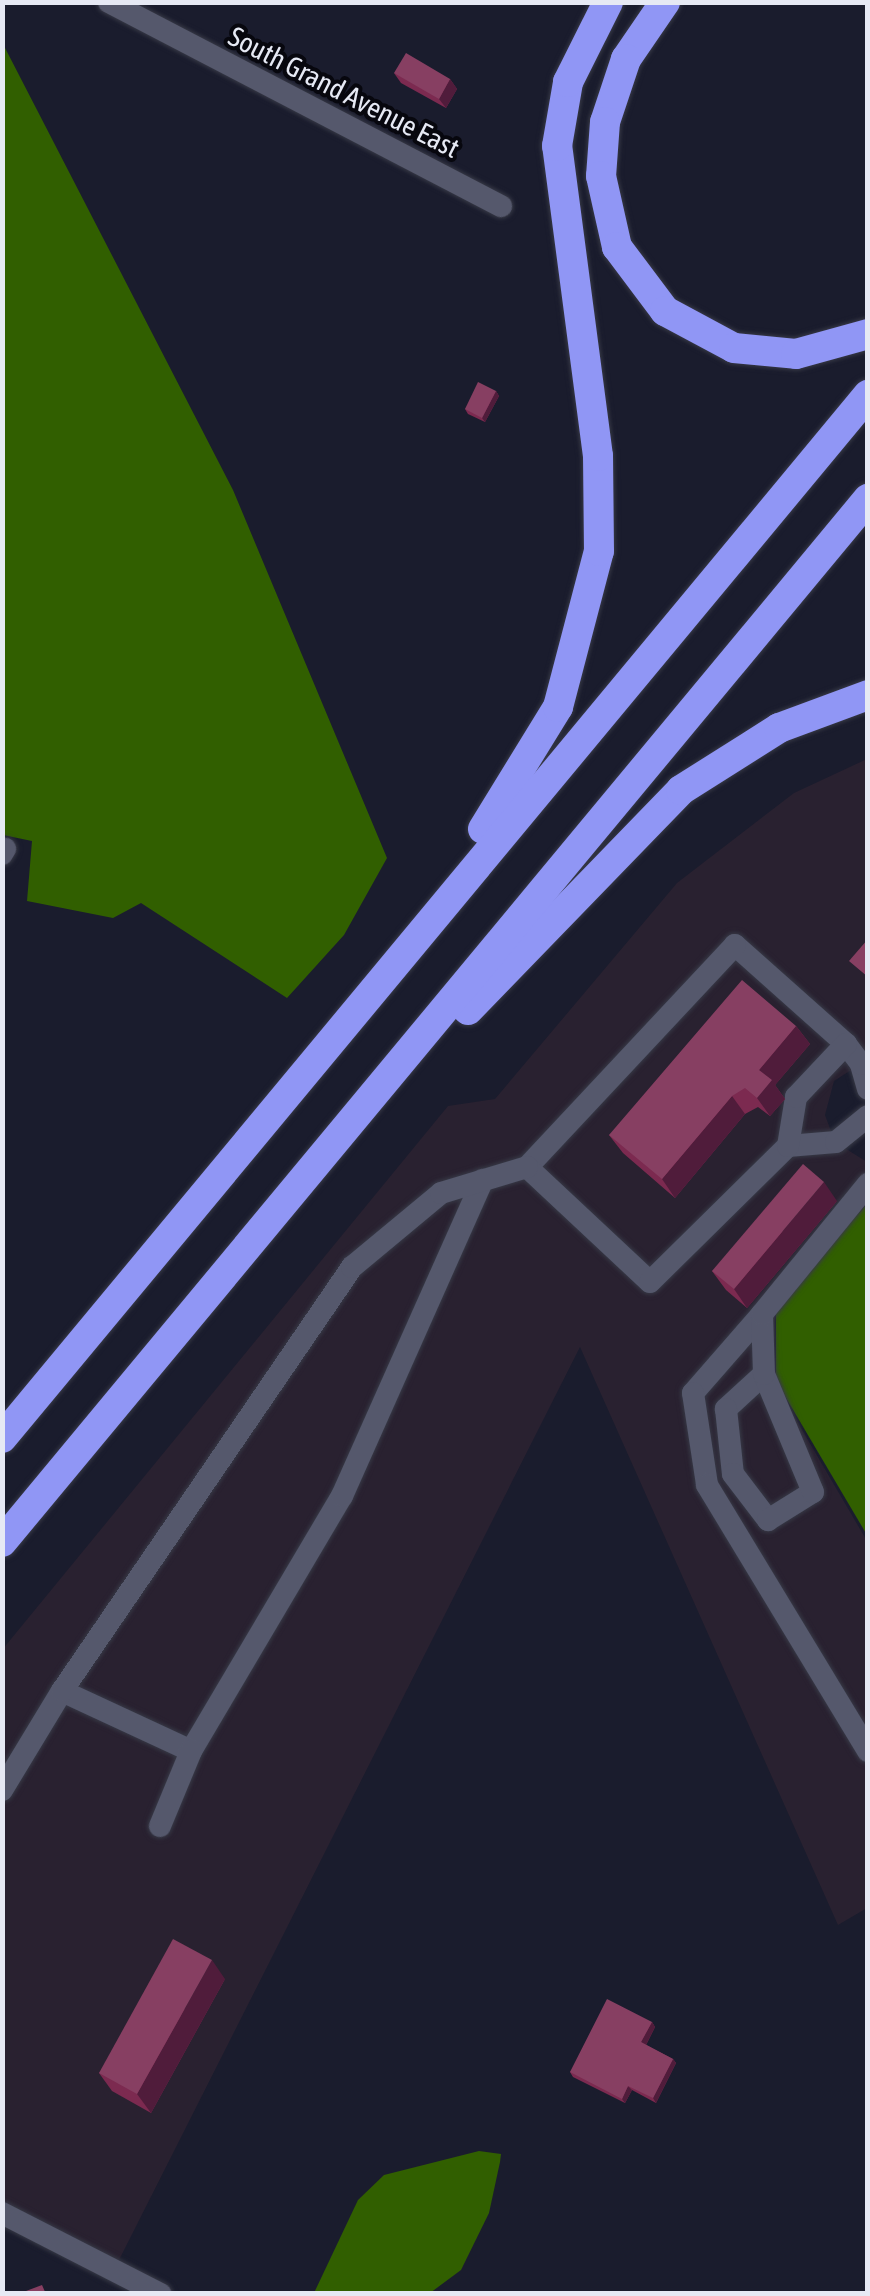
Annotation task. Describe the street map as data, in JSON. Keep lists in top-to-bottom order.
{
  "streets": {
    "street": ["South Grand Avenue East"]
  }
}
